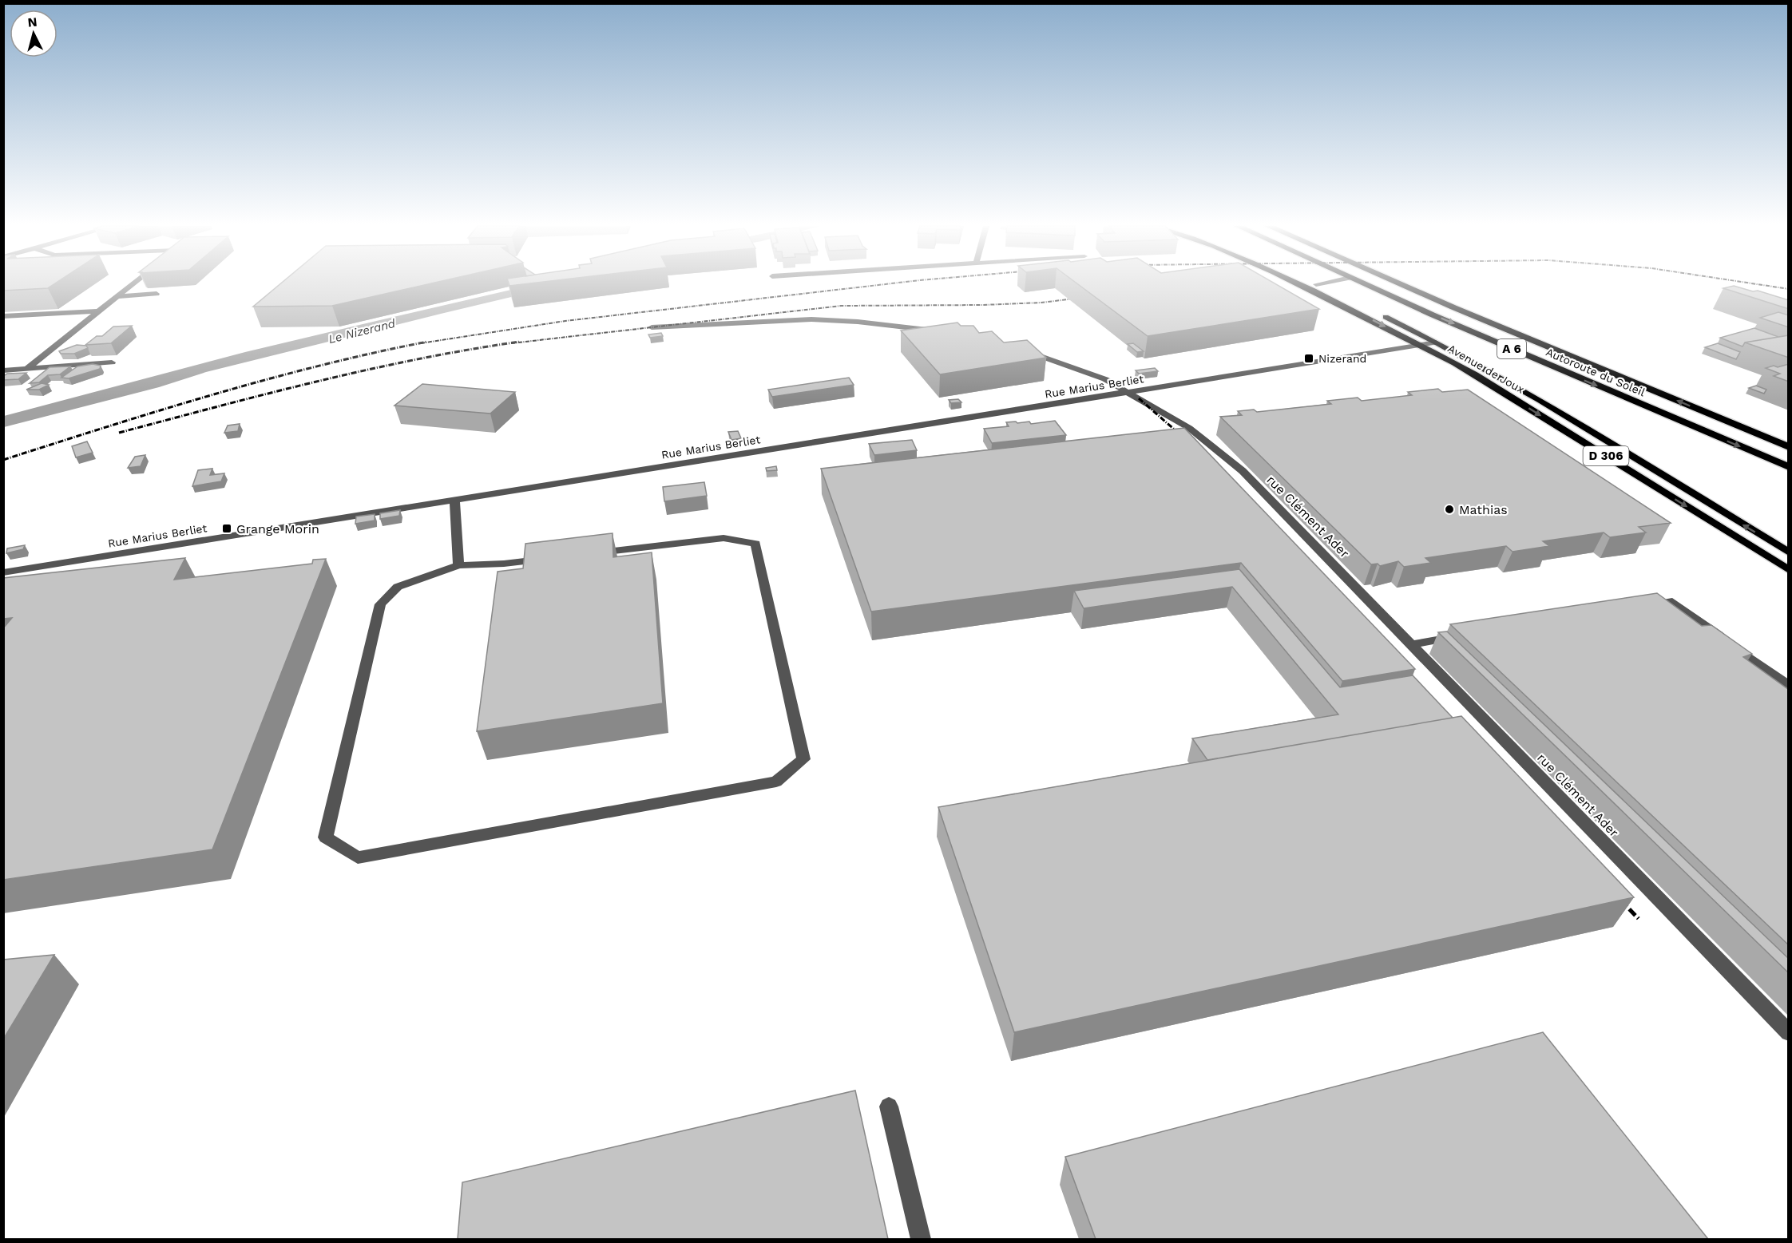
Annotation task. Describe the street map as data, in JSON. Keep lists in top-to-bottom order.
{
  "streets": {
    "highway": ["A 6", "Autoroute du Soleil"],
    "main road": ["Avenue de Joux", "D 306"],
    "street": ["Rue Marius Berliet", "rue Clément Ader"]
  },
  "crossings": [
    ["Avenue de Joux", "Rue Marius Berliet"],
    ["Rue Marius Berliet", "rue Clément Ader"]
  ],
  "water": ["Le Nizerand"],
  "places": {
    "transit": ["Nizerand", "Grange Morin"],
    "other": ["Mathias"]
  },
  "north": "top"
}
